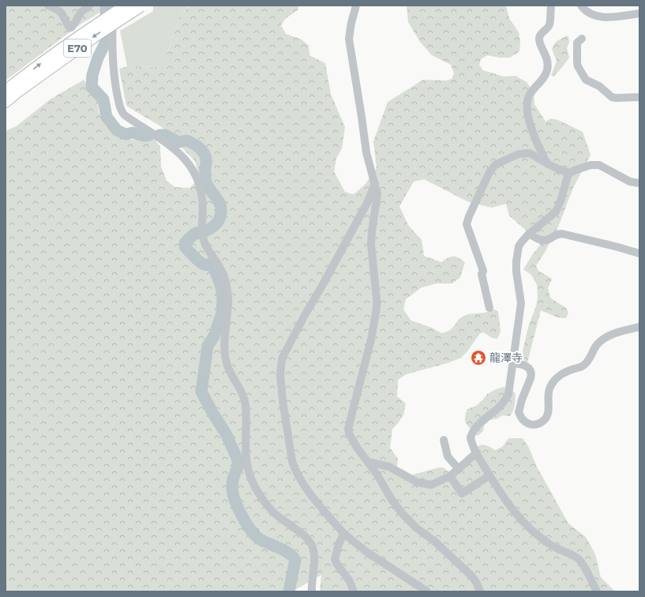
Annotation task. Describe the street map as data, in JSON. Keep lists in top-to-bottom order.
{
  "streets": {
    "highway": ["E70"]
  },
  "places": {
    "temple": ["龍澤寺"]
  }
}
